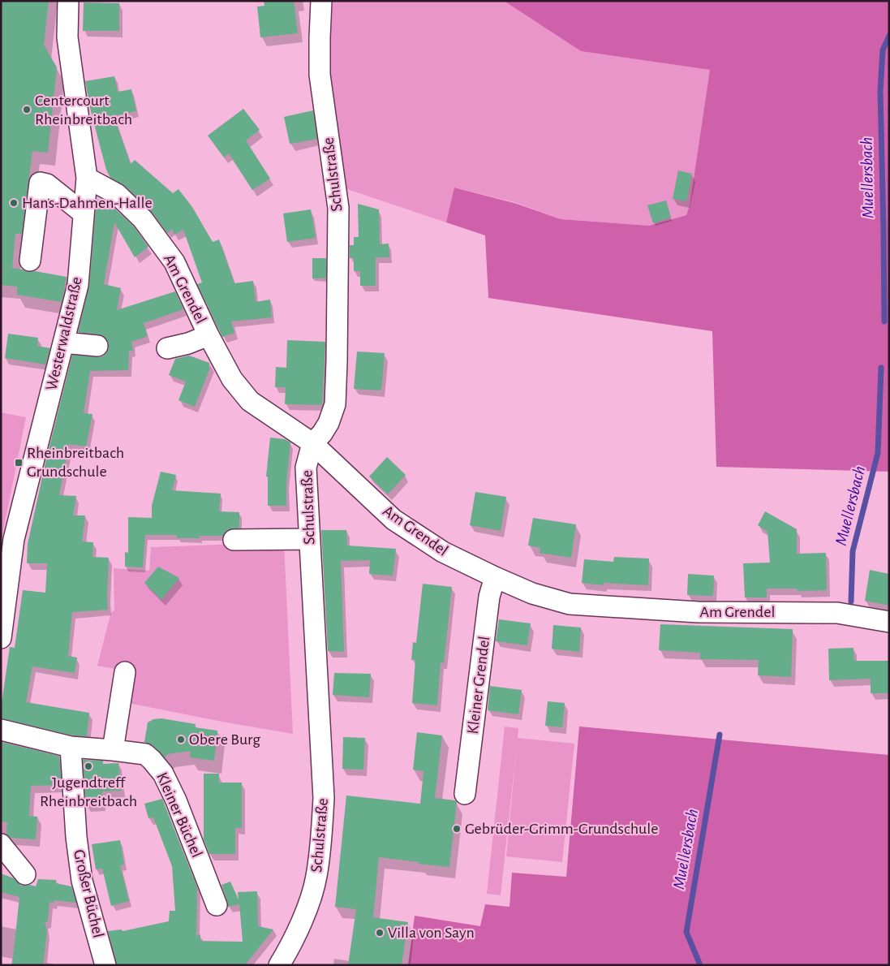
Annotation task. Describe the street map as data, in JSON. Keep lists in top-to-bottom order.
{
  "streets": {
    "street": [
      "Schulstraße",
      "Am Grendel",
      "Westerwaldstraße",
      "Kleiner Grendel",
      "Kleiner Büchel",
      "Großer Büchel"
    ]
  },
  "crossings": [
    ["Schulstraße", "Am Grendel"],
    ["Am Grendel", "Westerwaldstraße"],
    ["Am Grendel", "Kleiner Grendel"],
    ["Kleiner Büchel", "Großer Büchel"]
  ],
  "water": ["Muellersbach"],
  "places": {
    "other": [
      "Centercourt Rheinbreitbach",
      "Hans-Dahmen-Halle",
      "Obere Burg",
      "Jugendtreff Rheinbreitbach",
      "Gebrüder-Grimm-Grundschule",
      "Villa von Sayn"
    ],
    "transit": ["Rheinbreitbach Grundschule"]
  }
}
